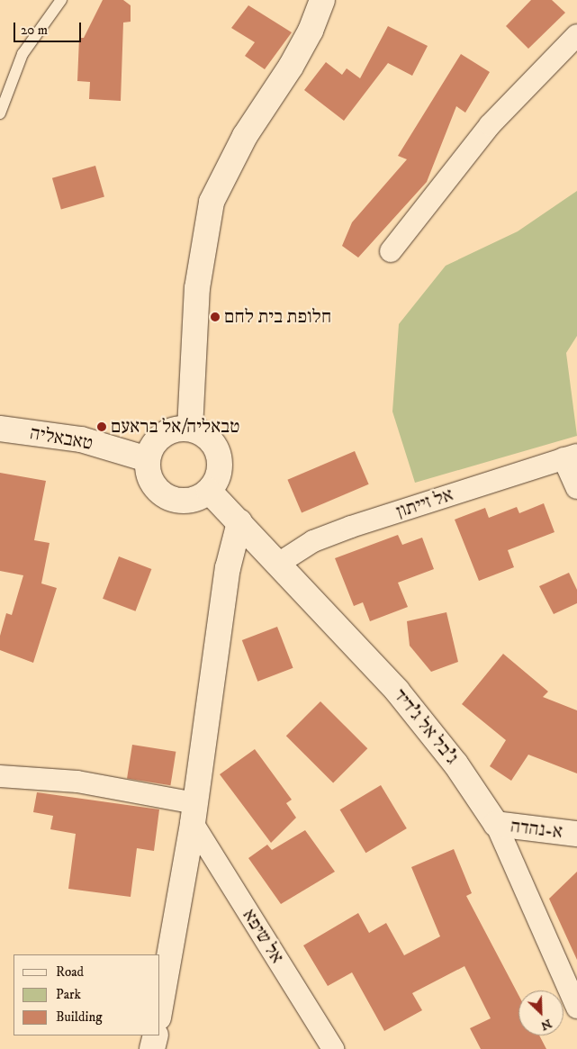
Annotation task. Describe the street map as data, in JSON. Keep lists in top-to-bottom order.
{
  "streets": {
    "street": [
      "טאבאליה",
      "אל זייתון",
      "ג'בל אל ג'דיד",
      "א-נהדה",
      "אל שיפא"
    ]
  },
  "crossings": [
    ["טאבאליה", "ג'בל אל ג'דיד"],
    ["אל זייתון", "ג'בל אל ג'דיד"],
    ["ג'בל אל ג'דיד", "א-נהדה"]
  ],
  "places": ["חלופת בית לחם", "טבאליה/אל בראעם"],
  "legend": ["Road", "Park", "Building"],
  "scale_bar": "20 m",
  "north": "bottom right"
}
